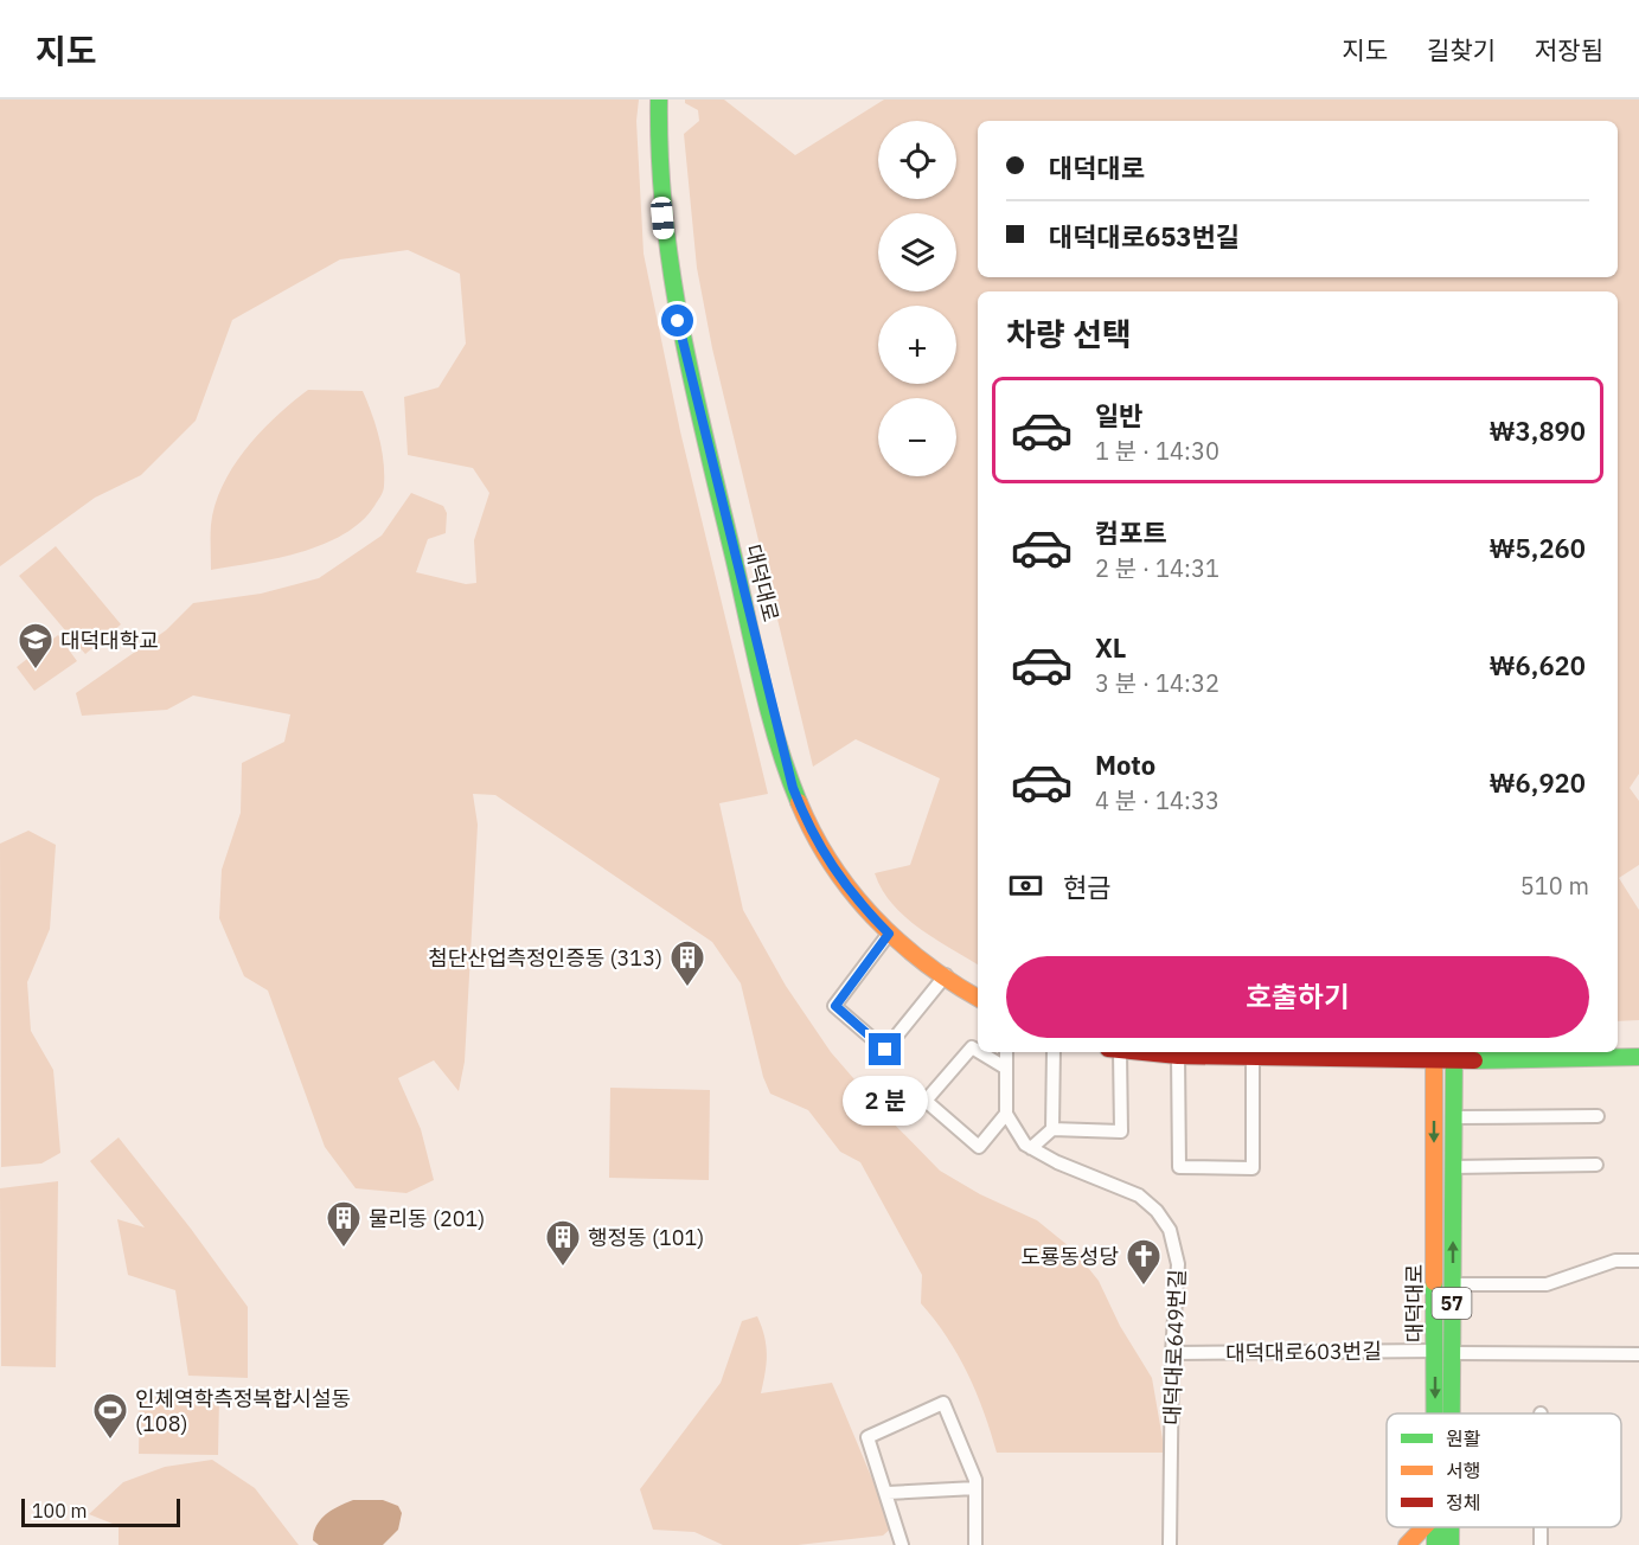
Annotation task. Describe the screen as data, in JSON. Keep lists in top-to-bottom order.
{
  "streets": {
    "main road": ["대덕대로", "57"],
    "street": ["대덕대로649번길", "대덕대로603번길"]
  },
  "crossings": [
    ["대덕대로", "대덕대로603번길"],
    ["대덕대로649번길", "대덕대로603번길"]
  ],
  "places": {
    "school or university": ["대덕대학교"],
    "building": ["첨단산업측정인증동 (313)", "물리동 (201)", "행정동 (101)"],
    "church": ["도룡동성당"],
    "sports": ["인체역학측정복합시설동 (108)"]
  },
  "legend": ["원활", "서행", "정체"],
  "scale_bar": "100 m",
  "page": {
    "header": "지도",
    "nav": ["지도", "길찾기", "저장됨"],
    "map_buttons": ["+", "−"],
    "banner": ["대덕대로", "대덕대로653번길"],
    "heading": "차량 선택",
    "list": [
      {
        "name": "일반",
        "note": "1 분 · 14:30",
        "value": "₩3,890"
      },
      {
        "name": "컴포트",
        "note": "2 분 · 14:31",
        "value": "₩5,260"
      },
      {
        "name": "XL",
        "note": "3 분 · 14:32",
        "value": "₩6,620"
      },
      {
        "name": "Moto",
        "note": "4 분 · 14:33",
        "value": "₩6,920"
      }
    ],
    "pay": ["현금", "510 m"],
    "buttons": "호출하기",
    "bubble": "2 분",
    "scale": "100 m"
  }
}
